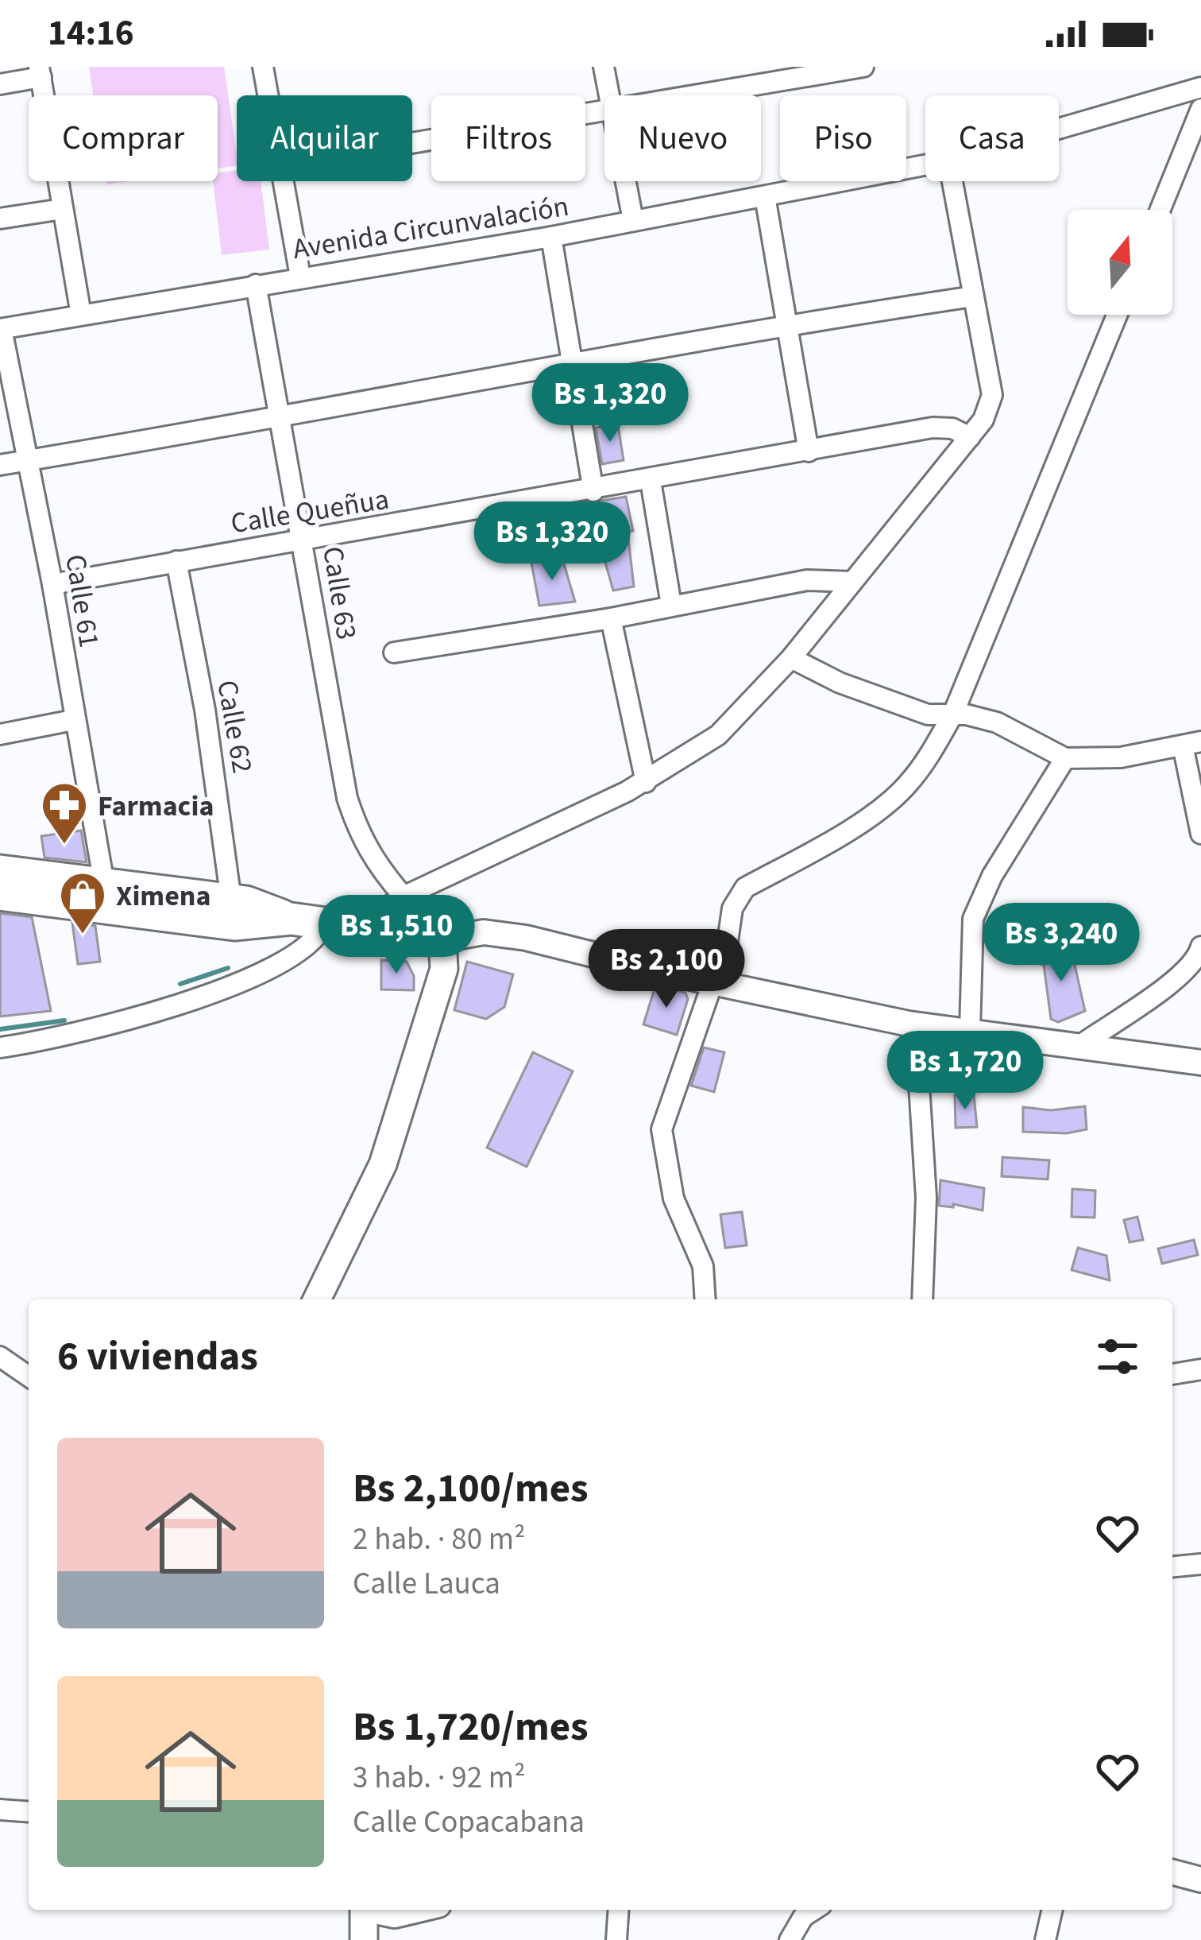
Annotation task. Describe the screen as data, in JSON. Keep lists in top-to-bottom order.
{
  "streets": {
    "street": [
      "Avenida Circunvalación",
      "Calle Queñua",
      "Calle 63",
      "Calle 61",
      "Calle 62"
    ]
  },
  "crossings": [
    ["Avenida Circunvalación", "Calle 63"],
    ["Avenida Circunvalación", "Calle 61"],
    ["Calle Queñua", "Calle 63"],
    ["Calle Queñua", "Calle 61"],
    ["Calle Queñua", "Calle 62"]
  ],
  "places": {
    "pharmacy": ["Farmacia"],
    "shop": ["Ximena"]
  },
  "north": "top",
  "page": {
    "status": "14:16",
    "chip": [
      "Comprar",
      "Alquilar",
      "Filtros",
      "Nuevo",
      "Piso",
      "Casa"
    ],
    "price": [
      "Bs 1,320",
      "Bs 1,320",
      "Bs 1,510",
      "Bs 3,240",
      "Bs 2,100",
      "Bs 1,720"
    ],
    "heading": "6 viviendas",
    "list": [
      {
        "name": "Bs 2,100/mes",
        "note": "2 hab. · 80 m² · Calle Lauca"
      },
      {
        "name": "Bs 1,720/mes",
        "note": "3 hab. · 92 m² · Calle Copacabana"
      }
    ]
  }
}
